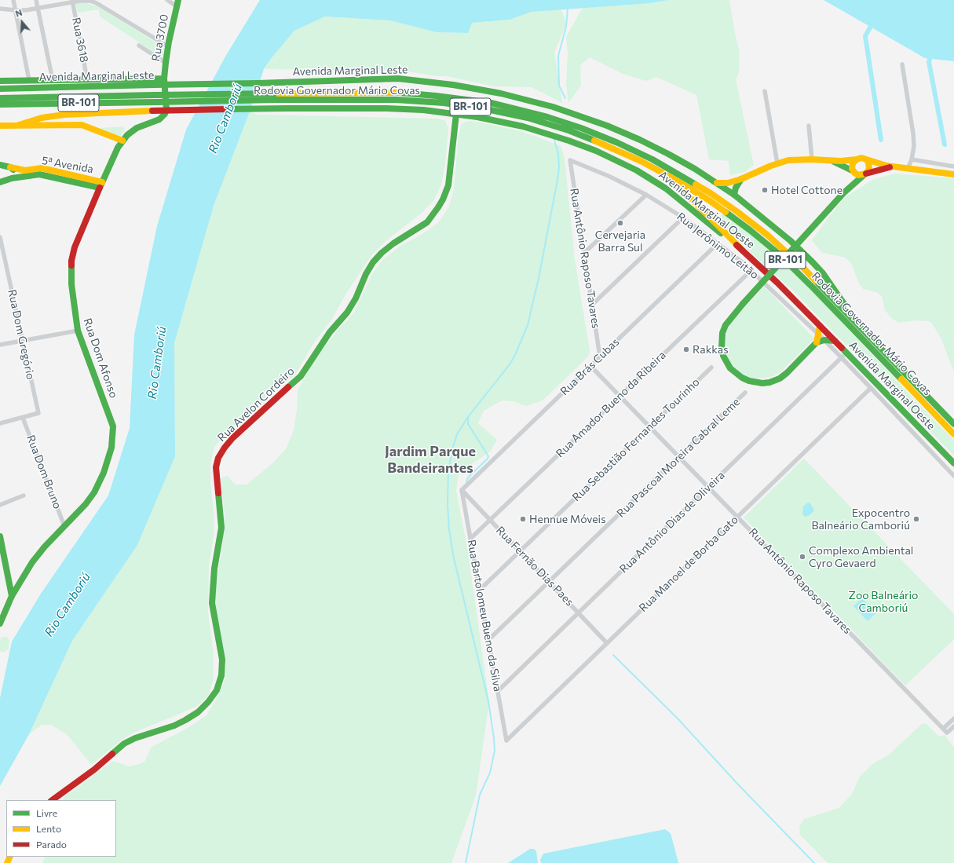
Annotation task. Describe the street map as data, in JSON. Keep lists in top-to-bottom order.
{
  "streets": {
    "main road": [
      "Rua 3700",
      "Avenida Marginal Leste",
      "Rodovia Governador Mário Covas",
      "BR-101",
      "5ª Avenida",
      "Avenida Marginal Oeste",
      "Rua Dom Afonso",
      "Rua Avelon Cordeiro"
    ],
    "street": [
      "Rua 3618",
      "Rua Jerônimo Leitão",
      "Rua Antônio Raposo Tavares",
      "Rua Dom Gregório",
      "Rua Brás Cubas",
      "Rua Amador Bueno da Ribeira",
      "Rua Sebastião Fernandes Tourinho",
      "Rua Pascoal Moreira Cabral Leme",
      "Rua Dom Bruno",
      "Rua Antônio Dias de Oliveira",
      "Rua Manoel de Borba Gato",
      "Rua Fernão Dias Paes",
      "Rua Bartolomeu Bueno da Silva"
    ]
  },
  "crossings": [
    ["Rua 3700", "Avenida Marginal Leste"],
    ["Rua 3700", "Rua Dom Afonso"],
    ["Rua 3618", "Avenida Marginal Leste"],
    ["Avenida Marginal Leste", "Rodovia Governador Mário Covas"],
    ["5ª Avenida", "Rua Dom Afonso"],
    ["Avenida Marginal Oeste", "Rua Dom Afonso"],
    ["Avenida Marginal Oeste", "Rua Avelon Cordeiro"],
    ["Avenida Marginal Oeste", "Rua Antônio Dias de Oliveira"],
    ["Rua Jerônimo Leitão", "Rua Antônio Raposo Tavares"],
    ["Rua Jerônimo Leitão", "Rua Brás Cubas"],
    ["Rua Jerônimo Leitão", "Rua Amador Bueno da Ribeira"],
    ["Rua Jerônimo Leitão", "Rua Antônio Dias de Oliveira"],
    ["Rua Jerônimo Leitão", "Rua Manoel de Borba Gato"],
    ["Rua Antônio Raposo Tavares", "Rua Brás Cubas"],
    ["Rua Antônio Raposo Tavares", "Rua Amador Bueno da Ribeira"],
    ["Rua Antônio Raposo Tavares", "Rua Sebastião Fernandes Tourinho"],
    ["Rua Antônio Raposo Tavares", "Rua Pascoal Moreira Cabral Leme"],
    ["Rua Antônio Raposo Tavares", "Rua Antônio Dias de Oliveira"],
    ["Rua Antônio Raposo Tavares", "Rua Manoel de Borba Gato"],
    ["Rua Dom Gregório", "Rua Dom Bruno"],
    ["Rua Dom Afonso", "Rua Dom Bruno"],
    ["Rua Brás Cubas", "Rua Fernão Dias Paes"],
    ["Rua Brás Cubas", "Rua Bartolomeu Bueno da Silva"],
    ["Rua Amador Bueno da Ribeira", "Rua Fernão Dias Paes"],
    ["Rua Amador Bueno da Ribeira", "Rua Bartolomeu Bueno da Silva"],
    ["Rua Sebastião Fernandes Tourinho", "Rua Fernão Dias Paes"],
    ["Rua Sebastião Fernandes Tourinho", "Rua Bartolomeu Bueno da Silva"],
    ["Rua Pascoal Moreira Cabral Leme", "Rua Fernão Dias Paes"],
    ["Rua Pascoal Moreira Cabral Leme", "Rua Bartolomeu Bueno da Silva"],
    ["Rua Antônio Dias de Oliveira", "Rua Fernão Dias Paes"],
    ["Rua Antônio Dias de Oliveira", "Rua Bartolomeu Bueno da Silva"],
    ["Rua Manoel de Borba Gato", "Rua Fernão Dias Paes"],
    ["Rua Manoel de Borba Gato", "Rua Bartolomeu Bueno da Silva"],
    ["Rua Fernão Dias Paes", "Rua Bartolomeu Bueno da Silva"]
  ],
  "districts": ["Jardim Parque Bandeirantes"],
  "water": ["Rio Camboriú"],
  "parks": ["Zoo Balneário Camboriú"],
  "places": [
    "Hotel Cottone",
    "Cervejaria Barra Sul",
    "Rakkas",
    "Hennue Móveis",
    "Expocentro Balneário Camboriú",
    "Complexo Ambiental Cyro Gevaerd"
  ],
  "legend": ["Livre", "Lento", "Parado"],
  "north": "top"
}
